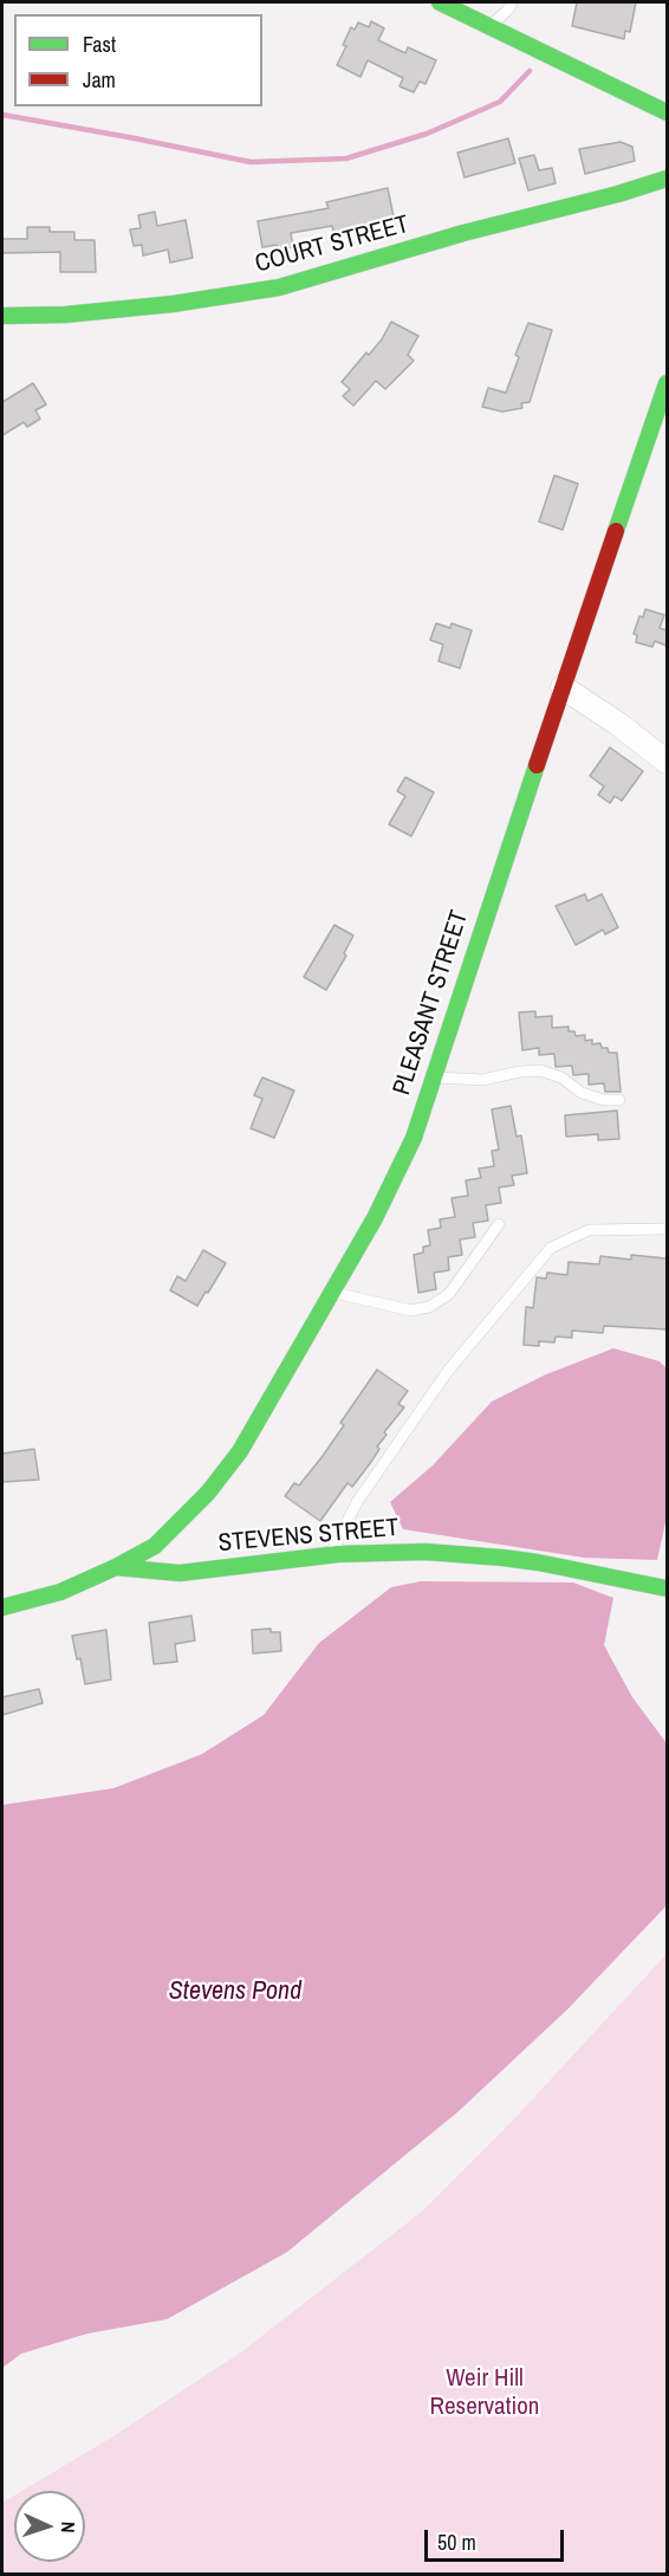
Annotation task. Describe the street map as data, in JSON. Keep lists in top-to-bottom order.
{
  "streets": {
    "street": ["COURT STREET", "PLEASANT STREET", "STEVENS STREET"]
  },
  "crossings": [
    ["PLEASANT STREET", "STEVENS STREET"]
  ],
  "water": ["Stevens Pond"],
  "parks": ["Weir Hill Reservation"],
  "legend": ["Fast", "Jam"],
  "scale_bar": "50 m",
  "north": "right"
}
